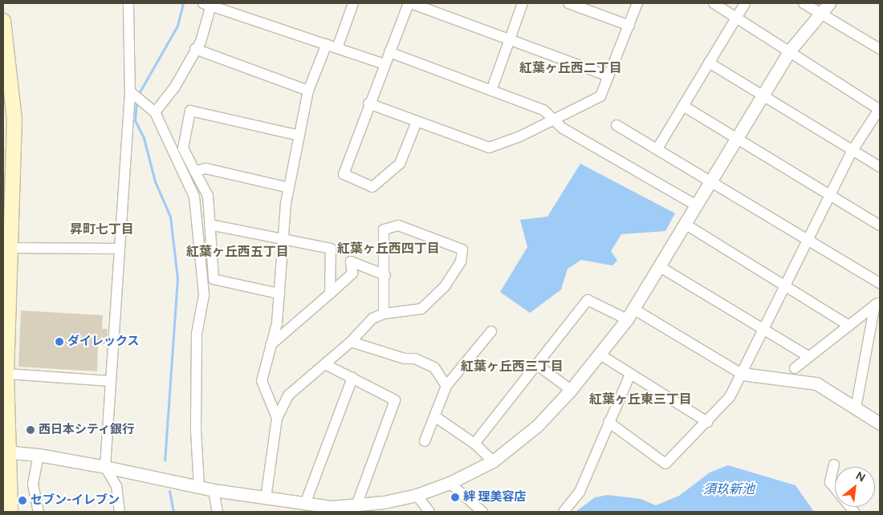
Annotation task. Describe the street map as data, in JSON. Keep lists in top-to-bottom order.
{
  "districts": [
    "紅葉ヶ丘西二丁目",
    "昇町七丁目",
    "紅葉ヶ丘西四丁目",
    "紅葉ヶ丘西五丁目",
    "紅葉ヶ丘西三丁目",
    "紅葉ヶ丘東三丁目"
  ],
  "water": ["須玖新池"],
  "places": [
    "ダイレックス",
    "西日本シティ銀行",
    "絆 理美容店",
    "セブン-イレブン"
  ],
  "north": "top right"
}
